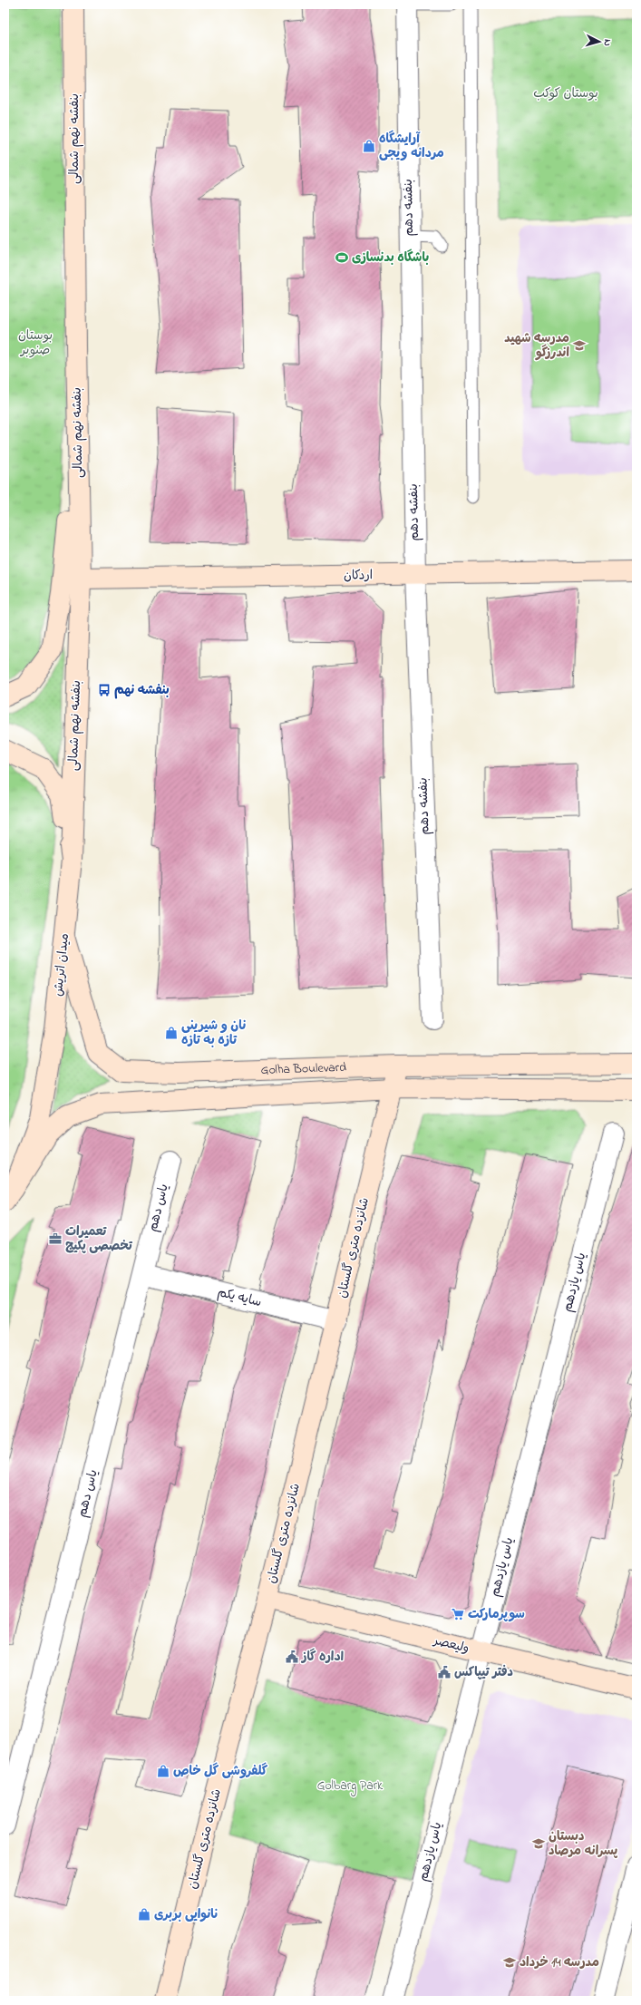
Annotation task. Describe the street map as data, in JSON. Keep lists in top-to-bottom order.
{
  "streets": {
    "main road": [
      "بنفشه نهم شمالی",
      "اردکان",
      "میدان اتریش",
      "Golha Boulevard",
      "شانزده متری گلستان",
      "ولیعصر"
    ],
    "street": [
      "بنفشه دهم",
      "یاس دهم",
      "یاس یازدهم",
      "سایه یکم"
    ]
  },
  "crossings": [
    ["بنفشه نهم شمالی", "اردکان"],
    ["بنفشه نهم شمالی", "میدان اتریش"],
    ["بنفشه دهم", "اردکان"],
    ["میدان اتریش", "Golha Boulevard"],
    ["Golha Boulevard", "شانزده متری گلستان"],
    ["یاس دهم", "سایه یکم"],
    ["شانزده متری گلستان", "سایه یکم"],
    ["شانزده متری گلستان", "ولیعصر"],
    ["یاس یازدهم", "ولیعصر"]
  ],
  "parks": ["بوستان کوکب", "بوستان صنوبر", "Golbarg Park"],
  "places": {
    "shop": [
      "آرایشگاه مردانه ویجی",
      "نان و شیرینی تازه به تازه",
      "گلفروشی گل خاص",
      "نانوایی بربری"
    ],
    "sports": ["باشگاه بدنسازی"],
    "school or university": ["مدرسه شهید اندرزگو", "دبستان پسرانه مرصاد", "مدرسه 14 خرداد"],
    "bus stop": ["بنفشه نهم"],
    "office": ["تعمیرات تخصصی پکیج"],
    "supermarket": ["سوپرمارکت"],
    "public building": ["اداره گاز", "دفتر تیپاکس"]
  },
  "north": "right"
}
